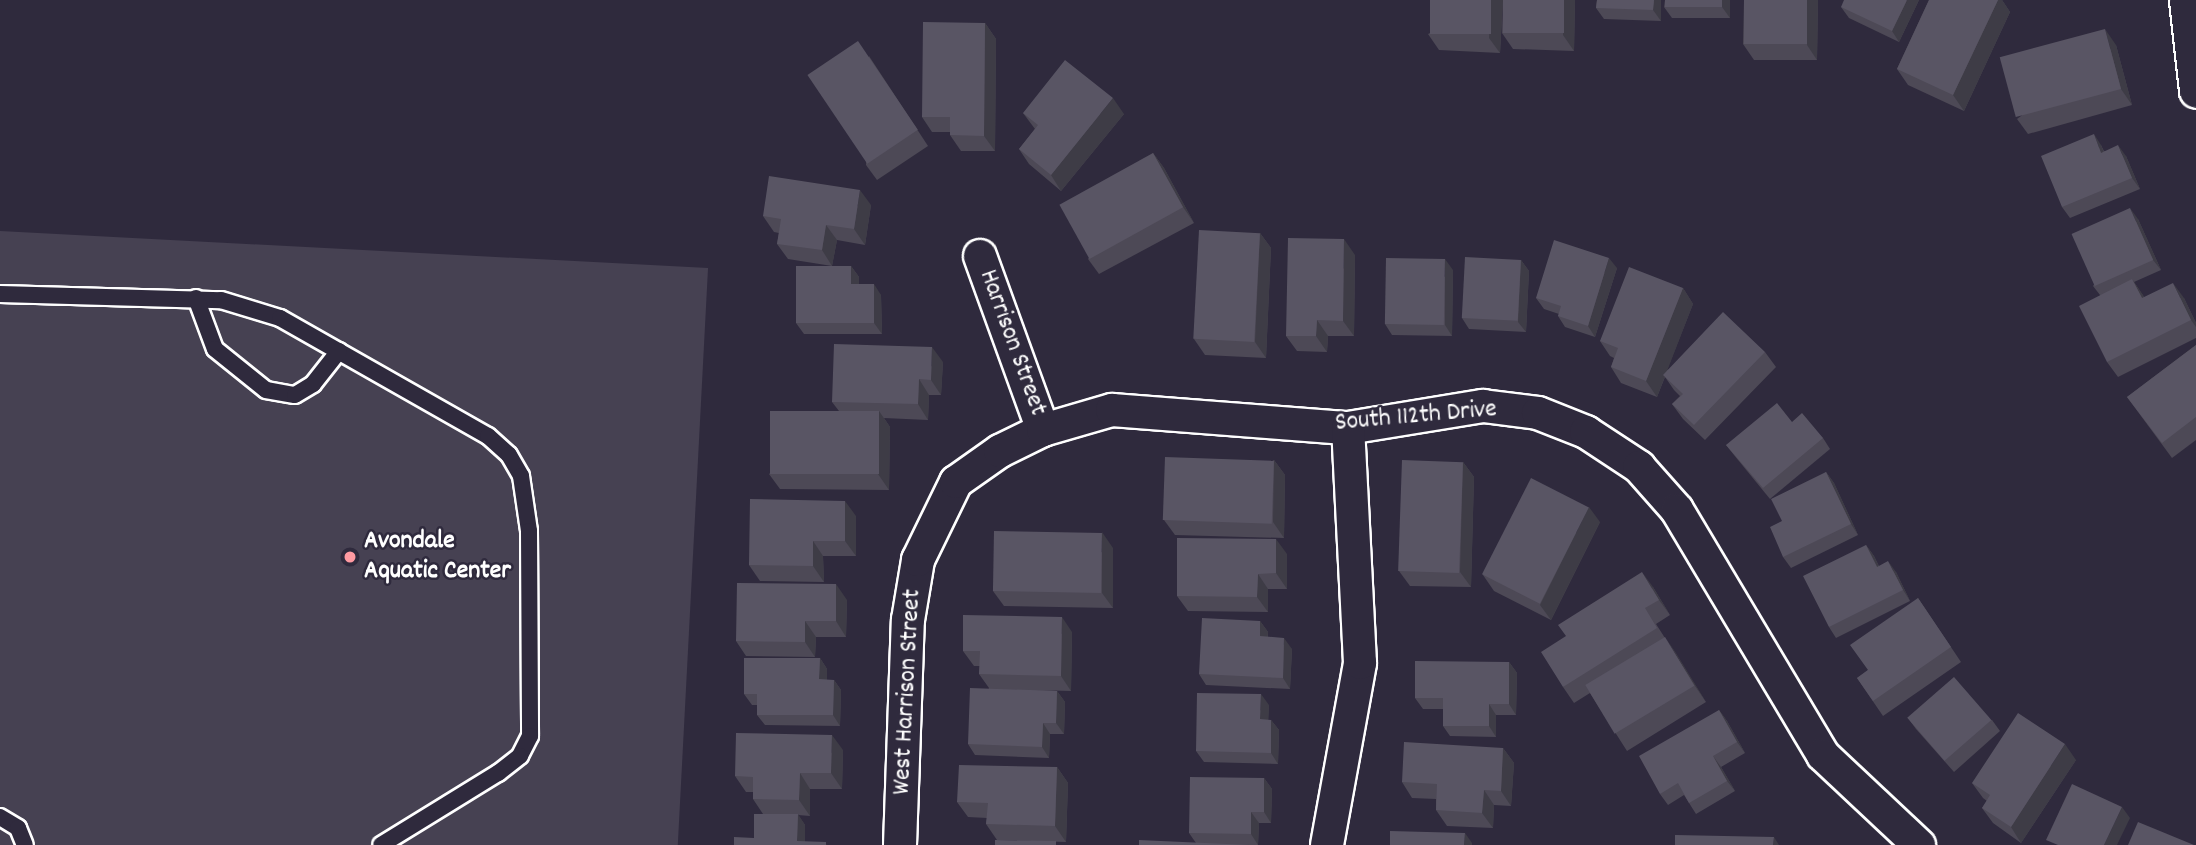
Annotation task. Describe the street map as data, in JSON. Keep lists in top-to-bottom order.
{
  "streets": {
    "street": ["Harrison Street", "South 112th Drive", "West Harrison Street"]
  },
  "crossings": [
    ["Harrison Street", "South 112th Drive"],
    ["Harrison Street", "West Harrison Street"],
    ["South 112th Drive", "West Harrison Street"]
  ],
  "places": ["Avondale Aquatic Center"]
}
